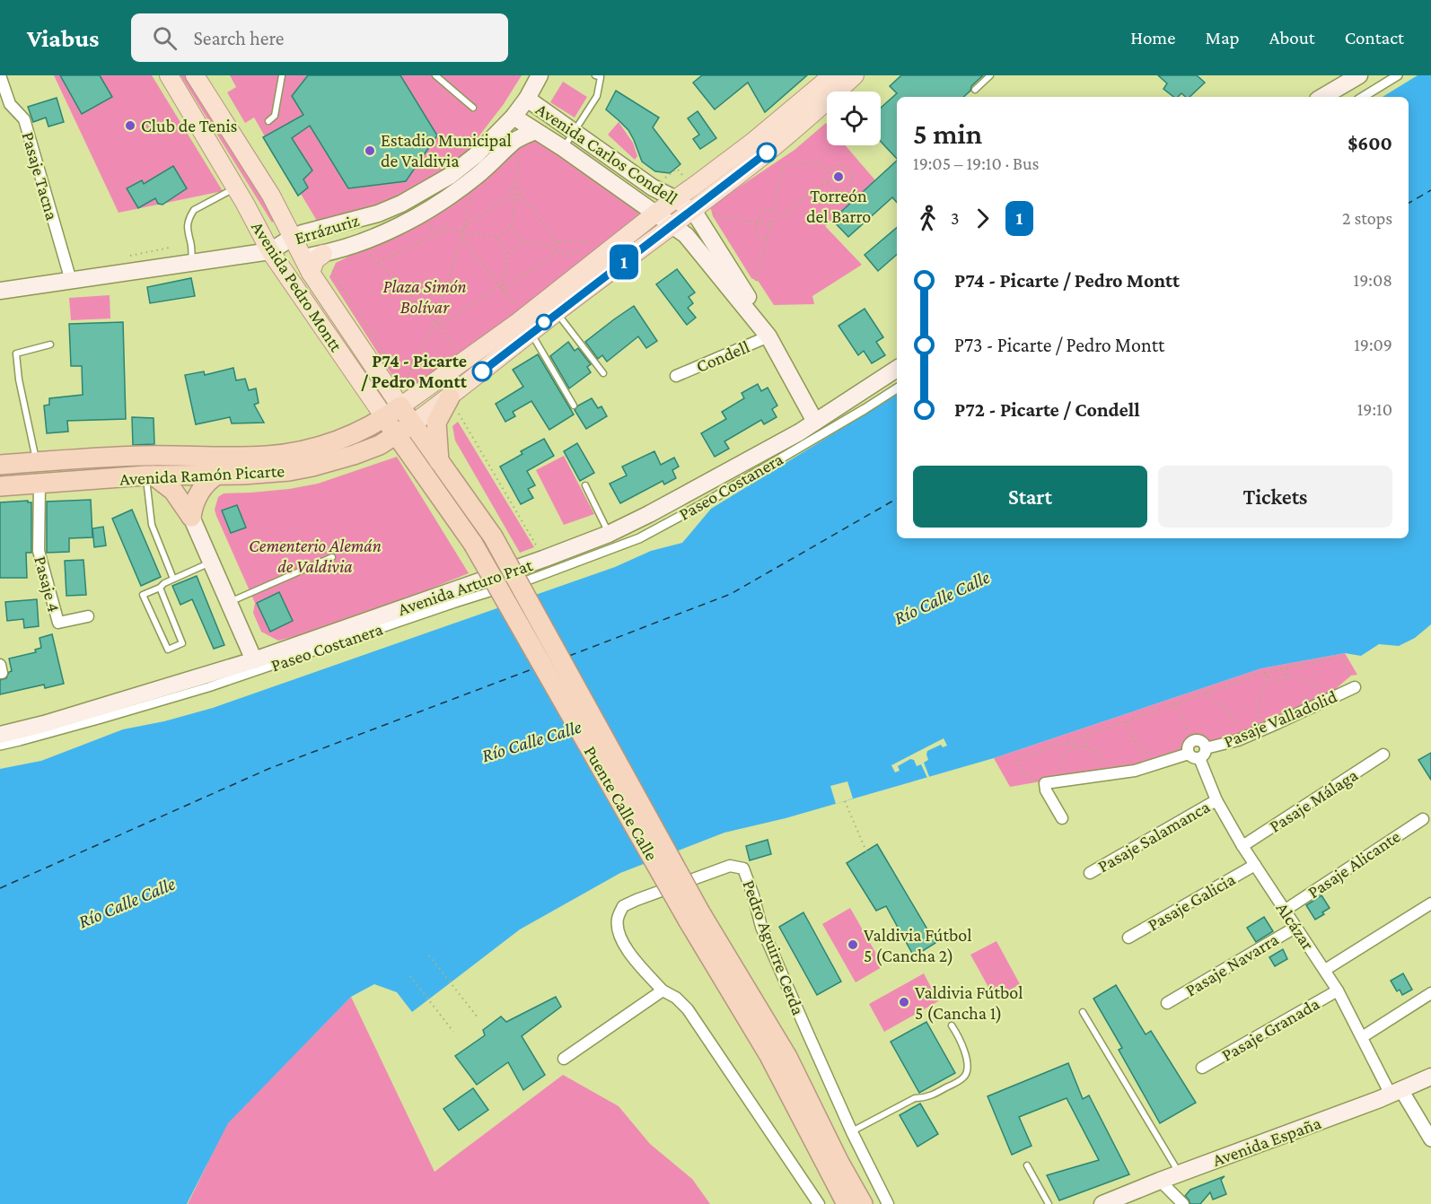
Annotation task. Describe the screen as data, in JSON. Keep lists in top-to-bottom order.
{
  "streets": {
    "highway": [
      "Avenida Pedro Montt",
      "Avenida Ramón Picarte",
      "Puente Calle Calle",
      "Pedro Aguirre Cerda"
    ],
    "main road": [
      "Avenida Carlos Condell",
      "Errázuriz",
      "Avenida Arturo Prat",
      "Avenida España"
    ],
    "street": [
      "Pasaje Tacna",
      "Condell",
      "Paseo Costanera",
      "Pasaje 4",
      "Pasaje Valladolid",
      "Pasaje Málaga",
      "Pasaje Salamanca",
      "Pasaje Alicante",
      "Pasaje Galicia",
      "Alcázar",
      "Pasaje Navarra",
      "Pasaje Granada"
    ]
  },
  "crossings": [
    ["Avenida Carlos Condell", "Errázuriz"],
    ["Avenida Carlos Condell", "Condell"],
    ["Avenida Carlos Condell", "Avenida Ramón Picarte"],
    ["Avenida Carlos Condell", "Avenida Arturo Prat"],
    ["Pasaje Tacna", "Errázuriz"],
    ["Errázuriz", "Avenida Pedro Montt"],
    ["Avenida Pedro Montt", "Avenida Ramón Picarte"],
    ["Avenida Pedro Montt", "Puente Calle Calle"],
    ["Avenida Ramón Picarte", "Pasaje 4"],
    ["Pasaje Valladolid", "Alcázar"],
    ["Pasaje Málaga", "Alcázar"],
    ["Puente Calle Calle", "Pedro Aguirre Cerda"],
    ["Pasaje Salamanca", "Alcázar"],
    ["Pasaje Alicante", "Alcázar"],
    ["Pasaje Galicia", "Alcázar"],
    ["Alcázar", "Pasaje Navarra"],
    ["Alcázar", "Pasaje Granada"],
    ["Alcázar", "Avenida España"]
  ],
  "water": ["Río Calle Calle"],
  "parks": ["Plaza Simón Bolívar", "Cementerio Alemán de Valdivia"],
  "places": [
    "Club de Tenis",
    "Estadio Municipal de Valdivia",
    "Torreón del Barro",
    "P74 - Picarte / Pedro Montt",
    "Valdivia Fútbol 5 (Cancha 2)",
    "Valdivia Fútbol 5 (Cancha 1)"
  ],
  "lines": ["bus line 1"],
  "page": {
    "header": "Viabus",
    "search": "Search here",
    "nav": [
      "Home",
      "Map",
      "About",
      "Contact"
    ],
    "on_map": "1",
    "heading": ["5 min", "19:05 – 19:10 · Bus", "$600"],
    "legs": ["3", "1", "2 stops"],
    "list": [
      {
        "name": "P74 - Picarte / Pedro Montt",
        "value": "19:08"
      },
      {
        "name": "P73 - Picarte / Pedro Montt",
        "value": "19:09"
      },
      {
        "name": "P72 - Picarte / Condell",
        "value": "19:10"
      }
    ],
    "buttons": ["Start", "Tickets"]
  }
}
